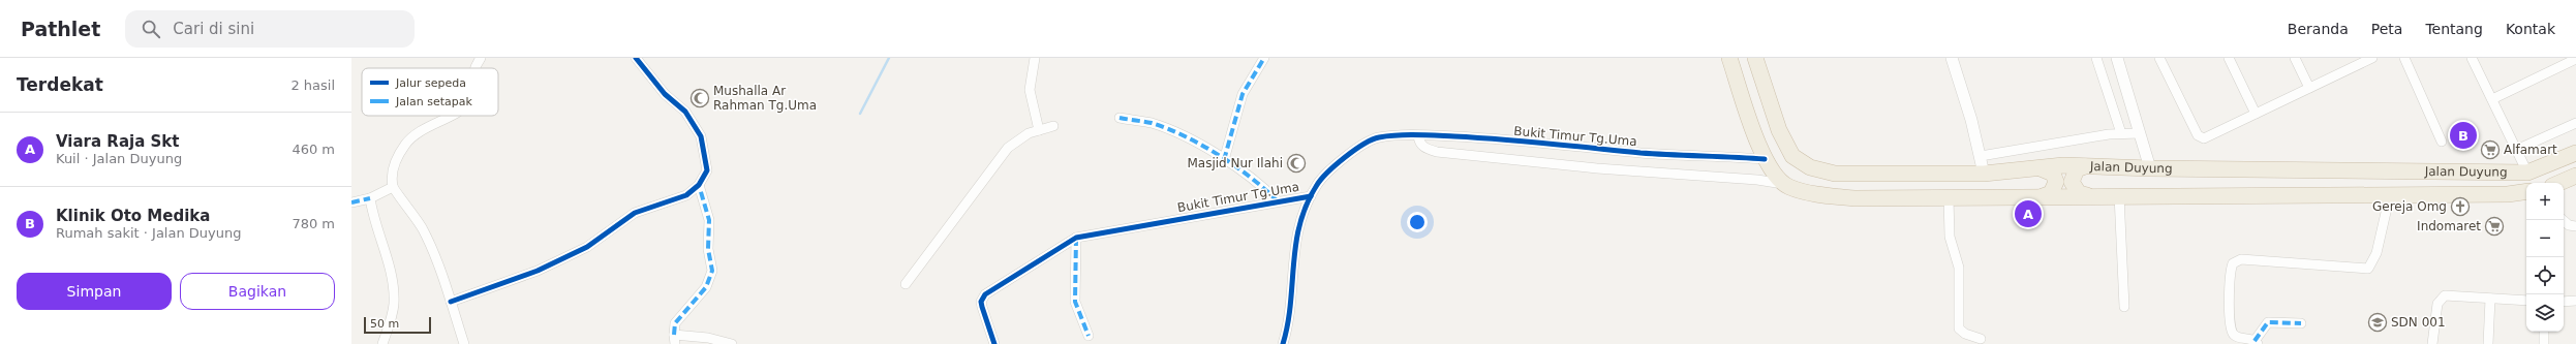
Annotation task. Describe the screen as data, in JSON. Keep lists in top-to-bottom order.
{
  "streets": {
    "highway": ["Jalan Duyung"],
    "street": ["Bukit Timur Tg.Uma"]
  },
  "places": {
    "mosque": ["Mushalla Ar Rahman Tg.Uma", "Masjid Nur Ilahi"],
    "supermarket": ["Alfamart", "Indomaret"],
    "church": ["Gereja Omg"],
    "school or university": ["SDN 001"]
  },
  "legend": ["Jalur sepeda", "Jalan setapak"],
  "scale_bar": "50 m",
  "page": {
    "header": "Pathlet",
    "search": "Cari di sini",
    "nav": [
      "Beranda",
      "Peta",
      "Tentang",
      "Kontak"
    ],
    "heading": ["Terdekat", "2 hasil"],
    "list": [
      {
        "mark": "A",
        "name": "Viara Raja Skt",
        "note": "Kuil · Jalan Duyung",
        "value": "460 m"
      },
      {
        "mark": "B",
        "name": "Klinik Oto Medika",
        "note": "Rumah sakit · Jalan Duyung",
        "value": "780 m"
      }
    ],
    "pins": ["B", "A"],
    "map_buttons": ["+", "−"],
    "buttons": ["Simpan", "Bagikan"],
    "scale": "50 m"
  }
}
